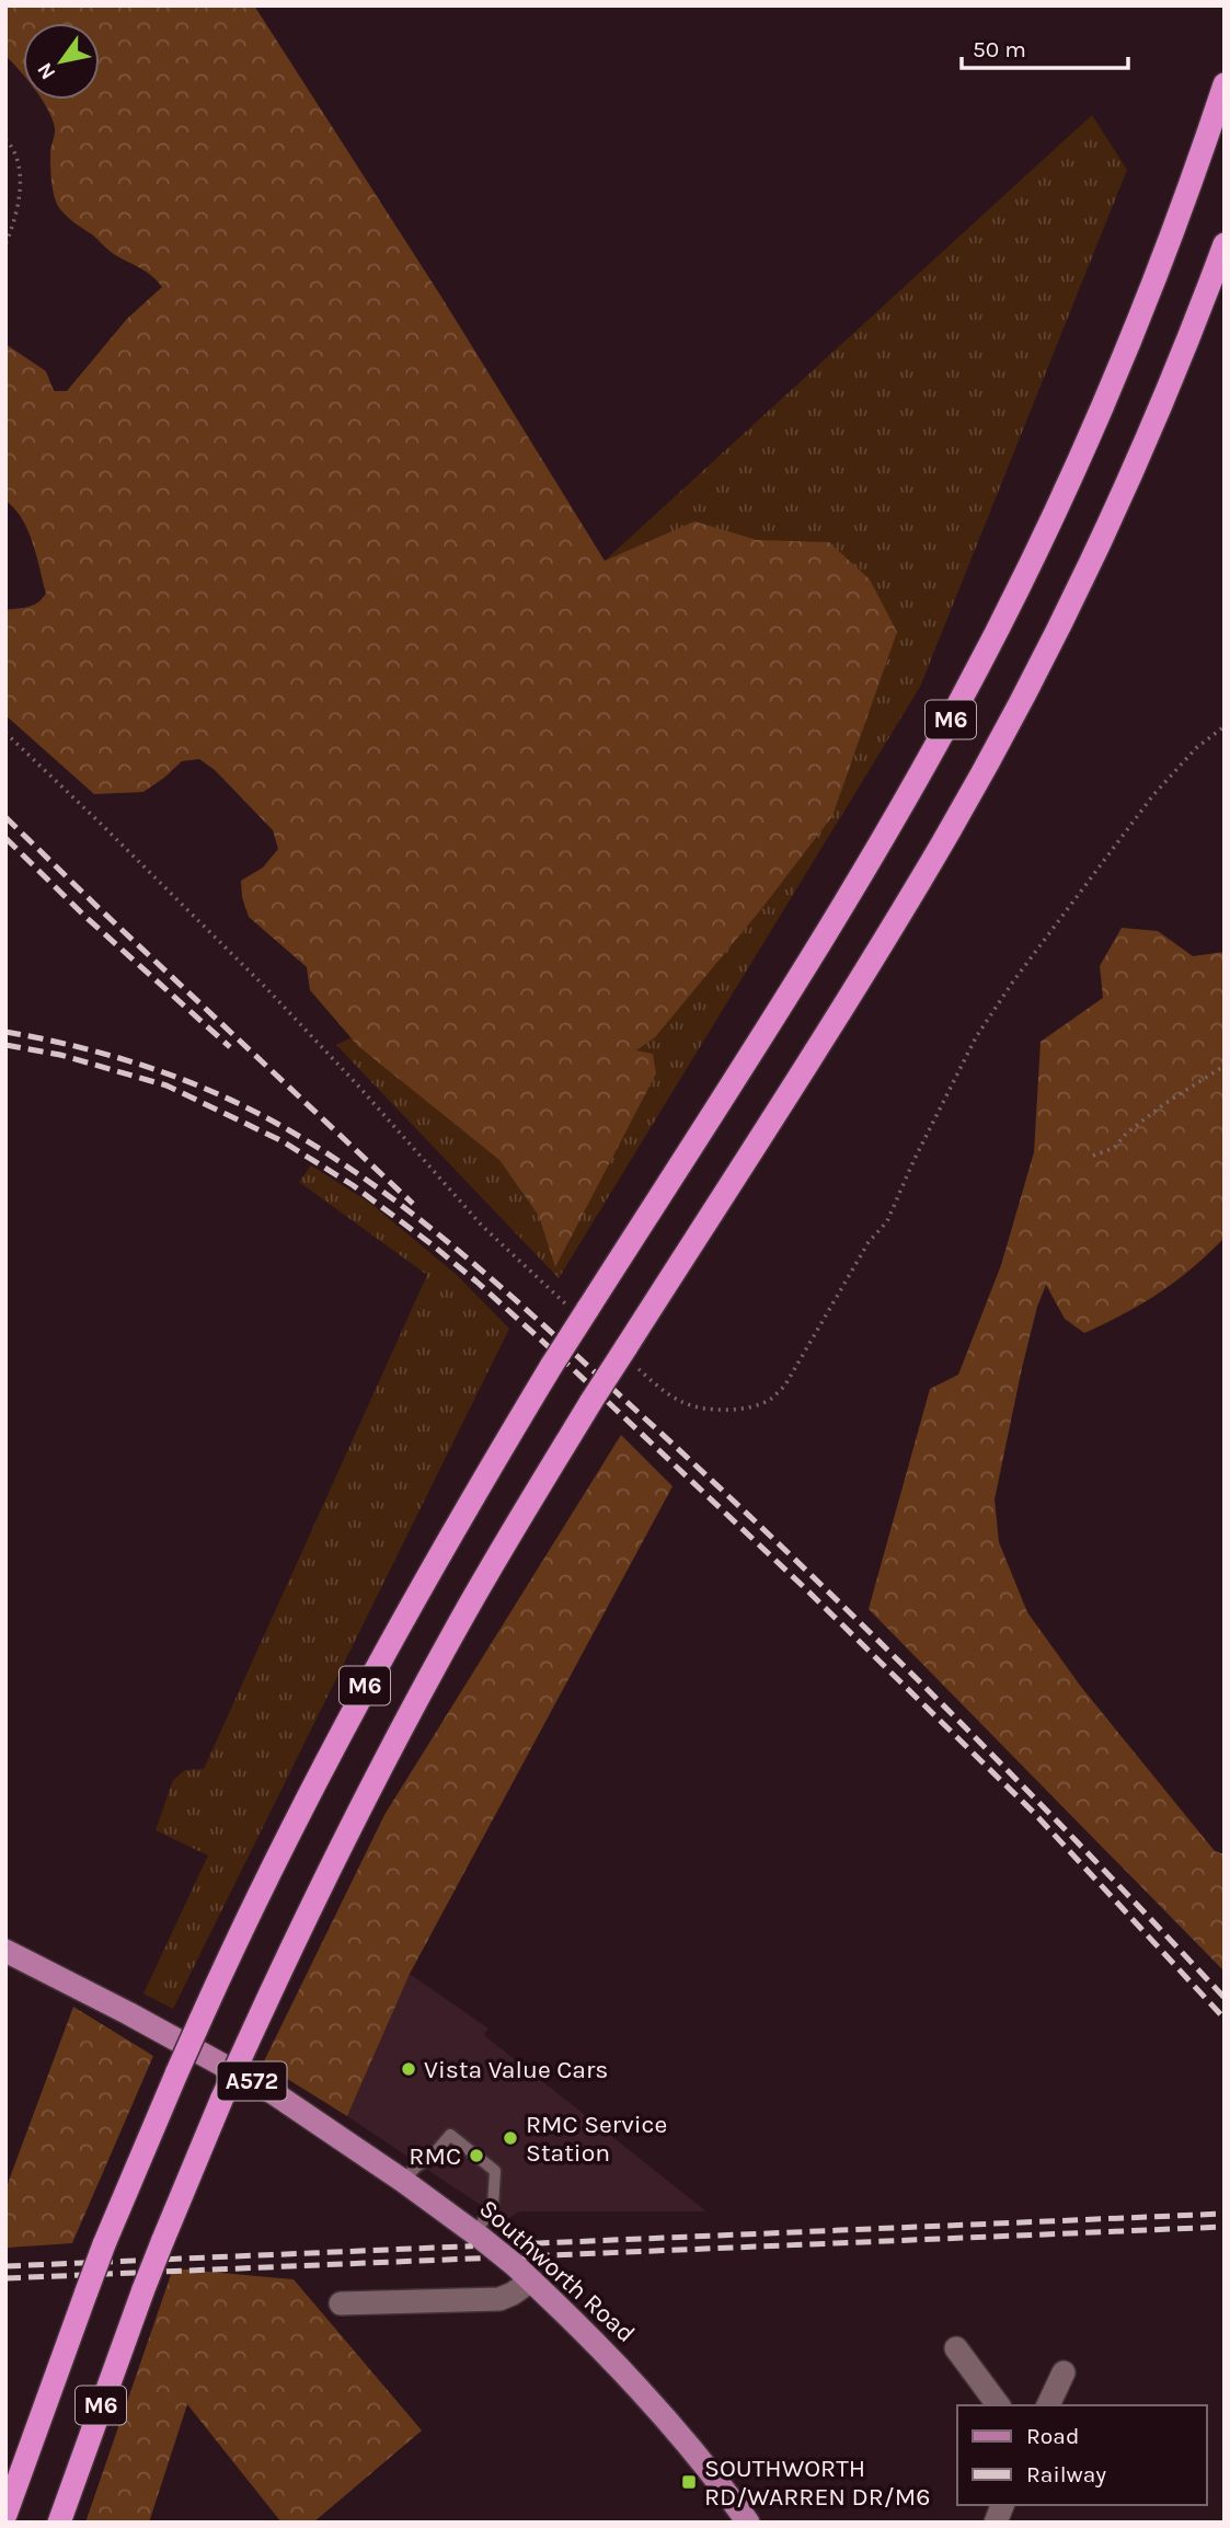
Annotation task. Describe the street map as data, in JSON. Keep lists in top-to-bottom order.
{
  "streets": {
    "highway": ["M6"],
    "main road": ["A572", "Southworth Road"]
  },
  "places": {
    "other": ["Vista Value Cars", "RMC Service Station", "RMC"],
    "transit": ["SOUTHWORTH RD/WARREN DR/M6"]
  },
  "legend": ["Road", "Railway"],
  "scale_bar": "50 m",
  "north": "bottom left"
}
